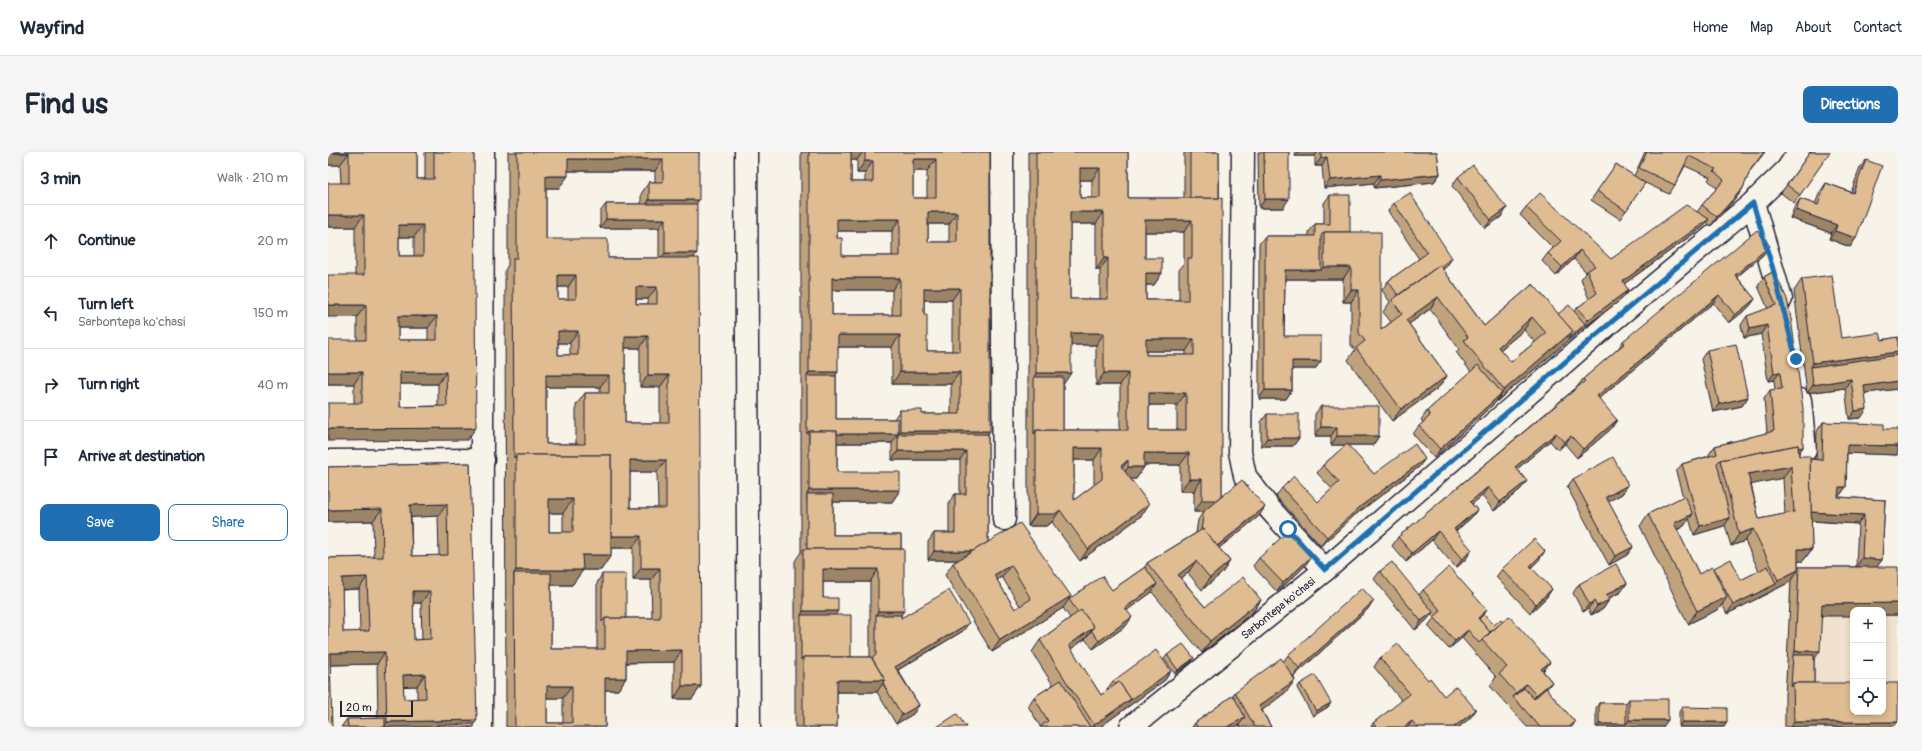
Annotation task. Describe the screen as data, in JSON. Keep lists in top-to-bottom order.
{
  "streets": {
    "street": ["Sarbontepa ko'chasi"]
  },
  "scale_bar": "20 m",
  "page": {
    "header": "Wayfind",
    "nav": [
      "Home",
      "Map",
      "About",
      "Contact"
    ],
    "buttons": [
      "Directions",
      ["Save", "Share"]
    ],
    "title": "Find us",
    "heading": ["3 min", "Walk · 210 m"],
    "list": [
      ["Continue", "20 m"],
      ["Turn left", "Sarbontepa ko'chasi", "150 m"],
      ["Turn right", "40 m"],
      "Arrive at destination"
    ],
    "map_buttons": ["+", "−"],
    "scale": "20 m"
  }
}
